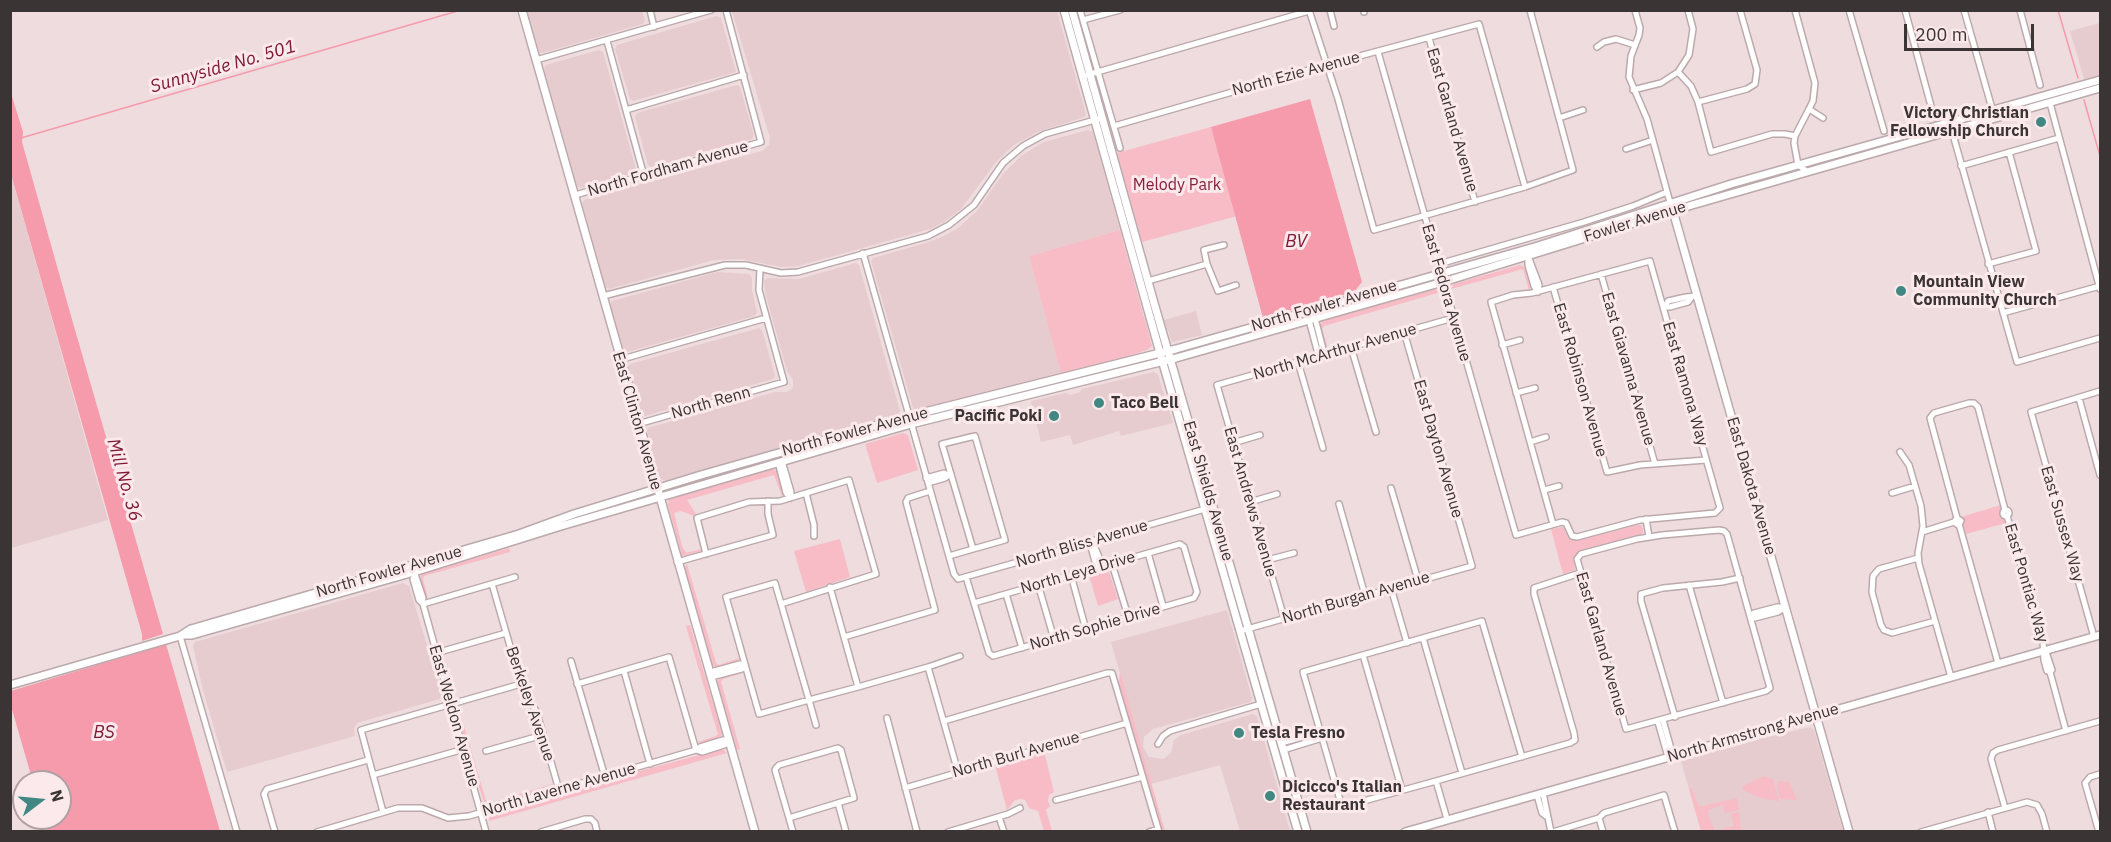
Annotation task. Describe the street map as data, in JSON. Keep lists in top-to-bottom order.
{
  "streets": {
    "main road": [
      "Fowler Avenue",
      "North Fowler Avenue",
      "East Clinton Avenue",
      "East Dakota Avenue",
      "East Shields Avenue",
      "North Armstrong Avenue"
    ],
    "street": [
      "North Ezie Avenue",
      "East Garland Avenue",
      "North Fordham Avenue",
      "East Fedora Avenue",
      "North McArthur Avenue",
      "East Giavanna Avenue",
      "East Robinson Avenue",
      "East Ramona Way",
      "North Renn",
      "East Dayton Avenue",
      "East Andrews Avenue",
      "East Sussex Way",
      "North Bliss Avenue",
      "North Leya Drive",
      "East Pontiac Way",
      "North Burgan Avenue",
      "North Sophie Drive",
      "Berkeley Avenue",
      "East Weldon Avenue",
      "North Burl Avenue",
      "North Laverne Avenue"
    ]
  },
  "crossings": [
    ["North Ezie Avenue", "East Garland Avenue"],
    ["North Ezie Avenue", "East Fedora Avenue"],
    ["North Ezie Avenue", "East Shields Avenue"],
    ["North Fordham Avenue", "East Clinton Avenue"],
    ["Fowler Avenue", "East Fedora Avenue"],
    ["Fowler Avenue", "North Fowler Avenue"],
    ["Fowler Avenue", "East Robinson Avenue"],
    ["Fowler Avenue", "East Dakota Avenue"],
    ["Fowler Avenue", "East Shields Avenue"],
    ["East Fedora Avenue", "North Fowler Avenue"],
    ["East Fedora Avenue", "North McArthur Avenue"],
    ["North Fowler Avenue", "East Clinton Avenue"],
    ["North Fowler Avenue", "East Dakota Avenue"],
    ["North Fowler Avenue", "East Shields Avenue"],
    ["North Fowler Avenue", "East Weldon Avenue"],
    ["North McArthur Avenue", "East Dayton Avenue"],
    ["North McArthur Avenue", "East Andrews Avenue"],
    ["East Giavanna Avenue", "East Robinson Avenue"],
    ["East Giavanna Avenue", "East Ramona Way"],
    ["North Renn", "East Clinton Avenue"],
    ["East Clinton Avenue", "North Laverne Avenue"],
    ["East Dayton Avenue", "North Burgan Avenue"],
    ["East Dakota Avenue", "North Armstrong Avenue"],
    ["East Shields Avenue", "North Bliss Avenue"],
    ["East Shields Avenue", "North Burgan Avenue"],
    ["East Andrews Avenue", "North Burgan Avenue"],
    ["East Sussex Way", "North Armstrong Avenue"],
    ["North Leya Drive", "North Sophie Drive"],
    ["East Pontiac Way", "North Armstrong Avenue"],
    ["Berkeley Avenue", "North Laverne Avenue"],
    ["East Weldon Avenue", "North Laverne Avenue"]
  ],
  "water": [
    "Sunnyside No. 501",
    "BV",
    "Mill No. 36",
    "BS"
  ],
  "parks": ["Melody Park"],
  "places": [
    "Victory Christian Fellowship Church",
    "Mountain View Community Church",
    "Taco Bell",
    "Pacific Poki",
    "Tesla Fresno",
    "Dicicco's Italian Restaurant"
  ],
  "scale_bar": "200 m",
  "north": "right"
}
